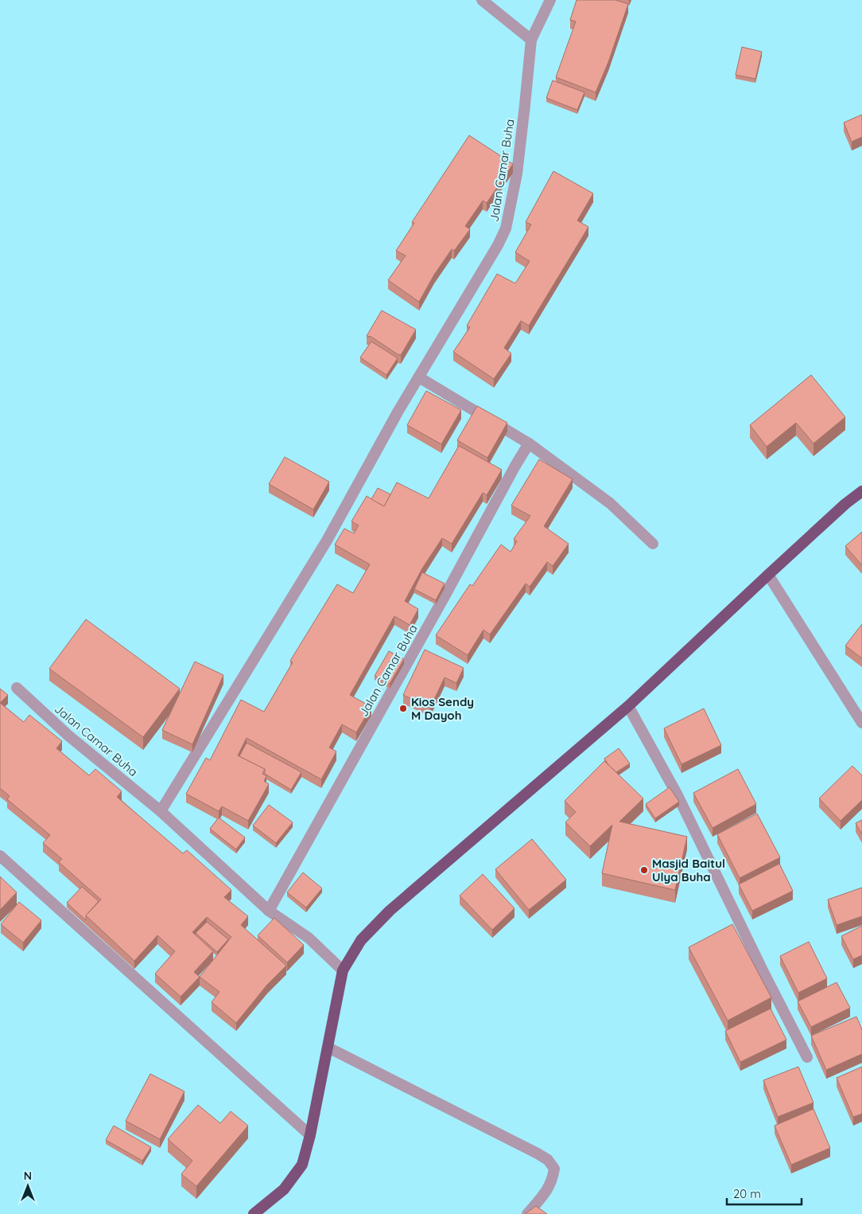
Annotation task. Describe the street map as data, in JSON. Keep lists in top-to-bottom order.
{
  "streets": {
    "street": ["Jalan Camar Buha"]
  },
  "places": ["Kios Sendy M Dayoh", "Masjid Baitul Ulya Buha"],
  "scale_bar": "20 m",
  "north": "top"
}
